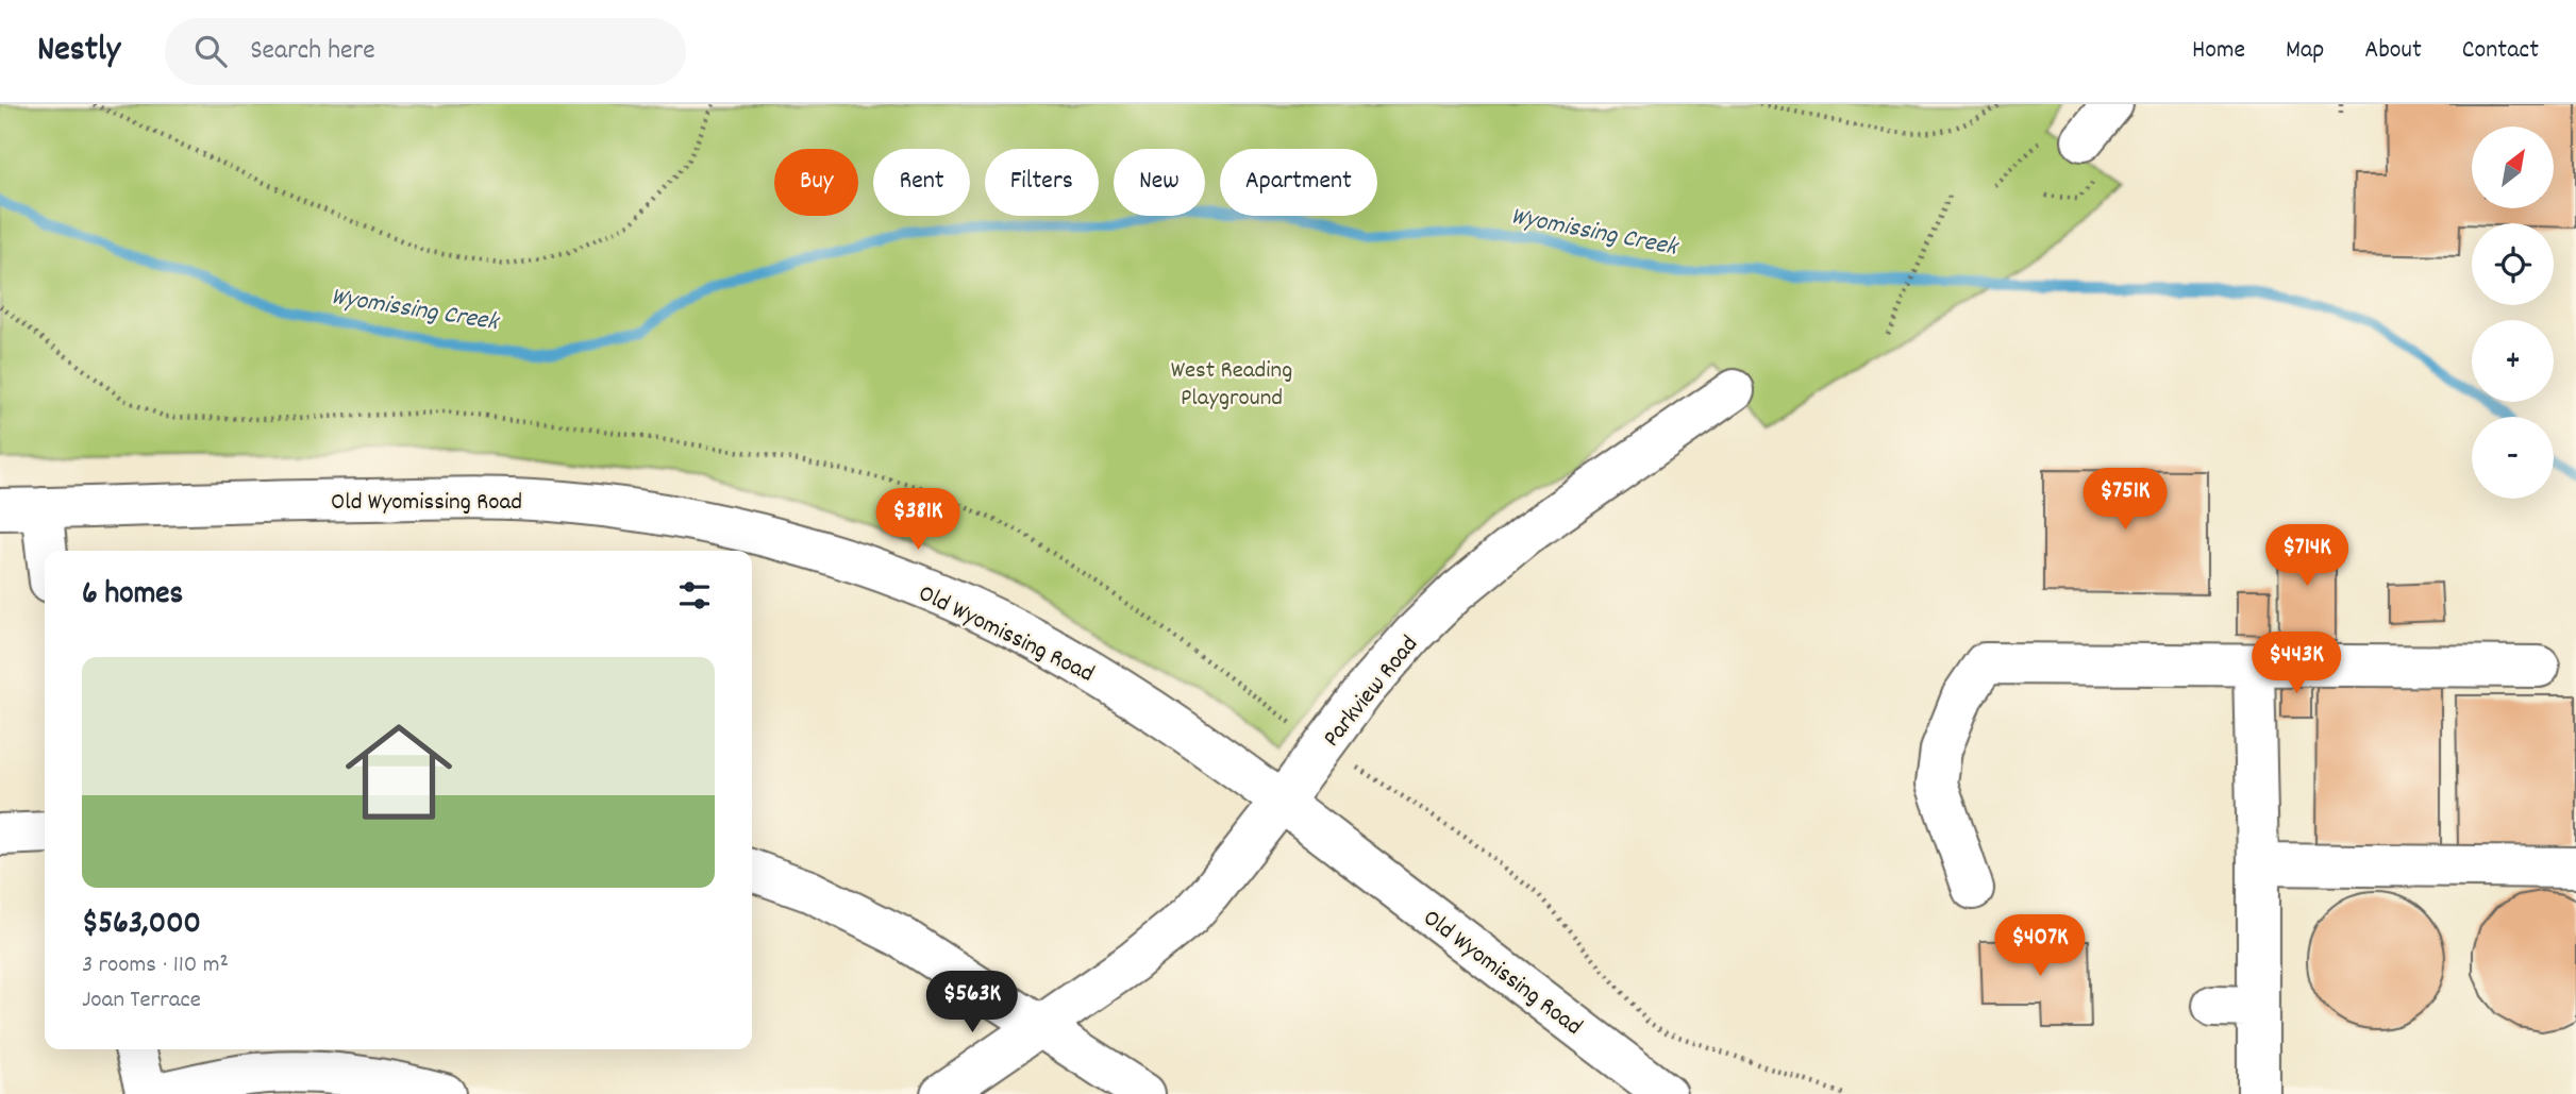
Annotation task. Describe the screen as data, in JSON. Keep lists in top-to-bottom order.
{
  "streets": {
    "street": ["Old Wyomissing Road", "Parkview Road"]
  },
  "crossings": [
    ["Old Wyomissing Road", "Parkview Road"]
  ],
  "water": ["Wyomissing Creek"],
  "parks": ["West Reading Playground"],
  "north": "top right",
  "page": {
    "header": "Nestly",
    "search": "Search here",
    "nav": [
      "Home",
      "Map",
      "About",
      "Contact"
    ],
    "map_buttons": ["+", "−"],
    "chip": [
      "Buy",
      "Rent",
      "Filters",
      "New",
      "Apartment"
    ],
    "price": [
      "$751K",
      "$381K",
      "$714K",
      "$443K",
      "$407K",
      "$563K"
    ],
    "heading": "6 homes",
    "list": [
      {
        "name": "$563,000",
        "note": "3 rooms · 110 m² · Joan Terrace"
      }
    ]
  }
}
